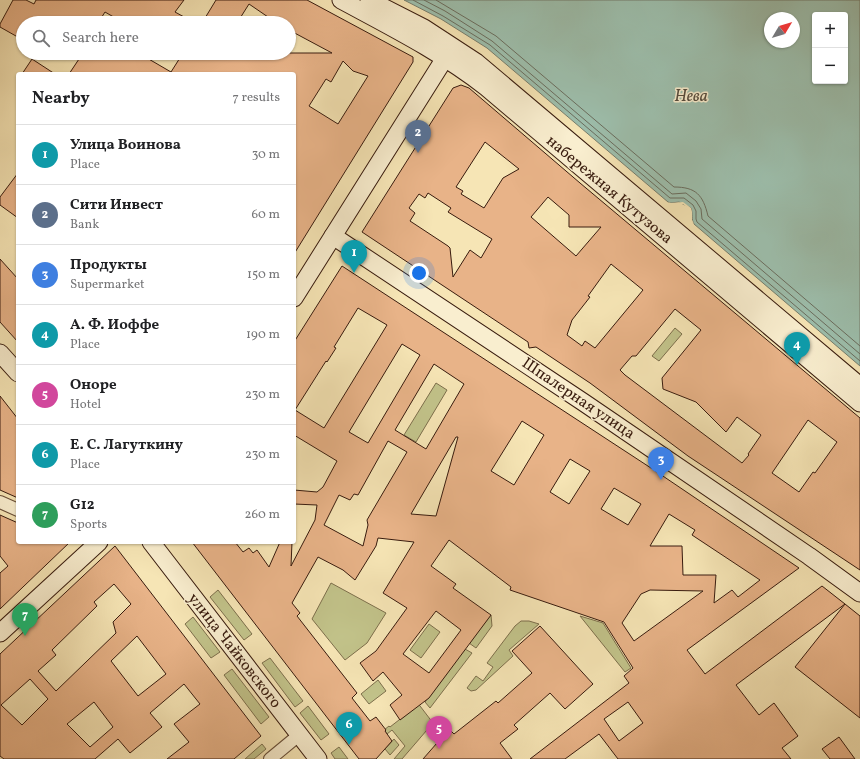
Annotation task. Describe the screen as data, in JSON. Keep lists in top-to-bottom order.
{
  "streets": {
    "street": ["набережная Кутузова", "Шпалерная улица", "улица Чайковского"]
  },
  "water": ["Нева"],
  "north": "top right",
  "page": {
    "map_buttons": ["+", "−"],
    "search": "Search here",
    "heading": ["Nearby", "7 results"],
    "pins": [
      "2",
      "1",
      "4",
      "3",
      "7",
      "6",
      "5"
    ],
    "list": [
      {
        "mark": "1",
        "name": "Улица Воинова",
        "note": "Place",
        "value": "30 m"
      },
      {
        "mark": "2",
        "name": "Сити Инвест",
        "note": "Bank",
        "value": "60 m"
      },
      {
        "mark": "3",
        "name": "Продукты",
        "note": "Supermarket",
        "value": "150 m"
      },
      {
        "mark": "4",
        "name": "А. Ф. Иоффе",
        "note": "Place",
        "value": "190 m"
      },
      {
        "mark": "5",
        "name": "Оноре",
        "note": "Hotel",
        "value": "230 m"
      },
      {
        "mark": "6",
        "name": "Е. С. Лагуткину",
        "note": "Place",
        "value": "230 m"
      },
      {
        "mark": "7",
        "name": "G12",
        "note": "Sports",
        "value": "260 m"
      }
    ]
  }
}
